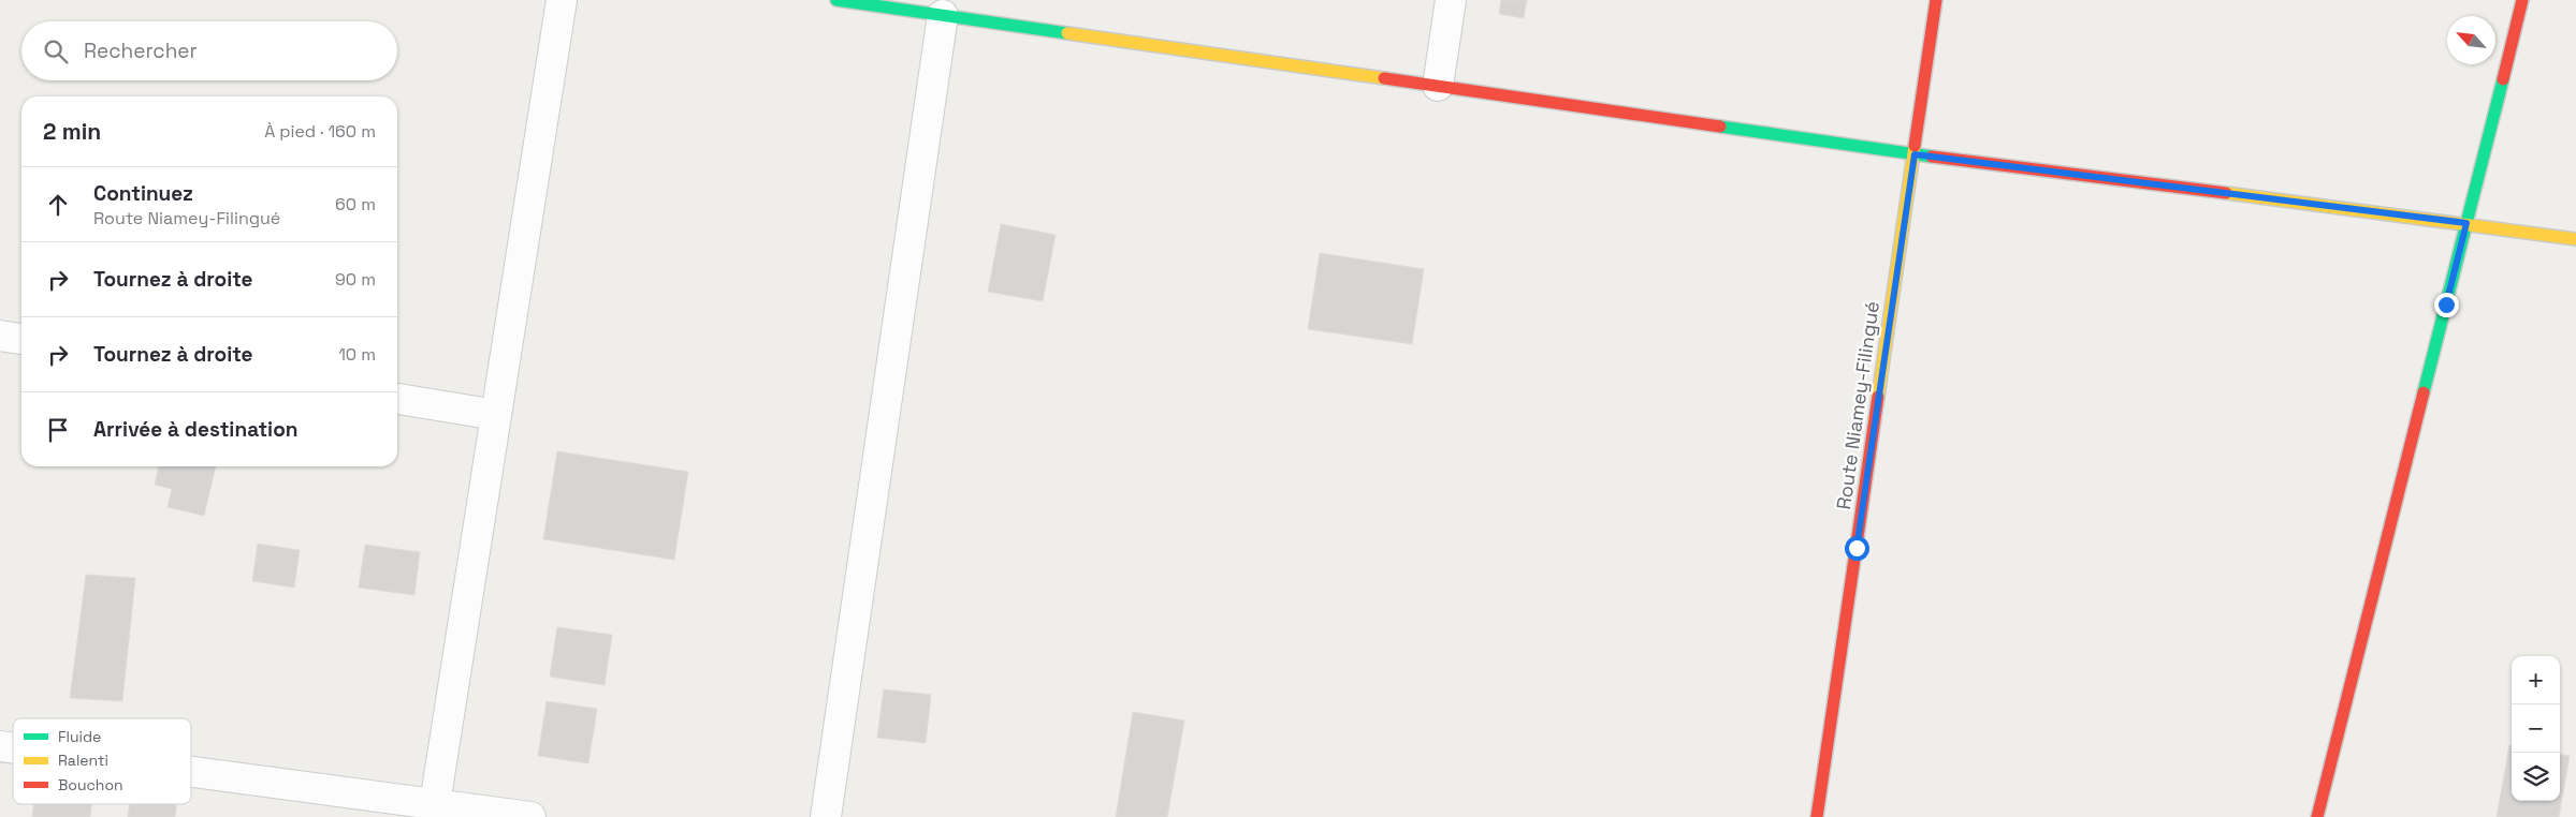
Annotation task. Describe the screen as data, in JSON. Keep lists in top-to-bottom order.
{
  "streets": {
    "street": ["Route Niamey-Filingué"]
  },
  "legend": ["Fluide", "Ralenti", "Bouchon"],
  "north": "top left",
  "page": {
    "search": "Rechercher",
    "heading": ["2 min", "À pied · 160 m"],
    "list": [
      ["Continuez", "Route Niamey-Filingué", "60 m"],
      ["Tournez à droite", "90 m"],
      ["Tournez à droite", "10 m"],
      "Arrivée à destination"
    ],
    "map_buttons": ["+", "−"]
  }
}
